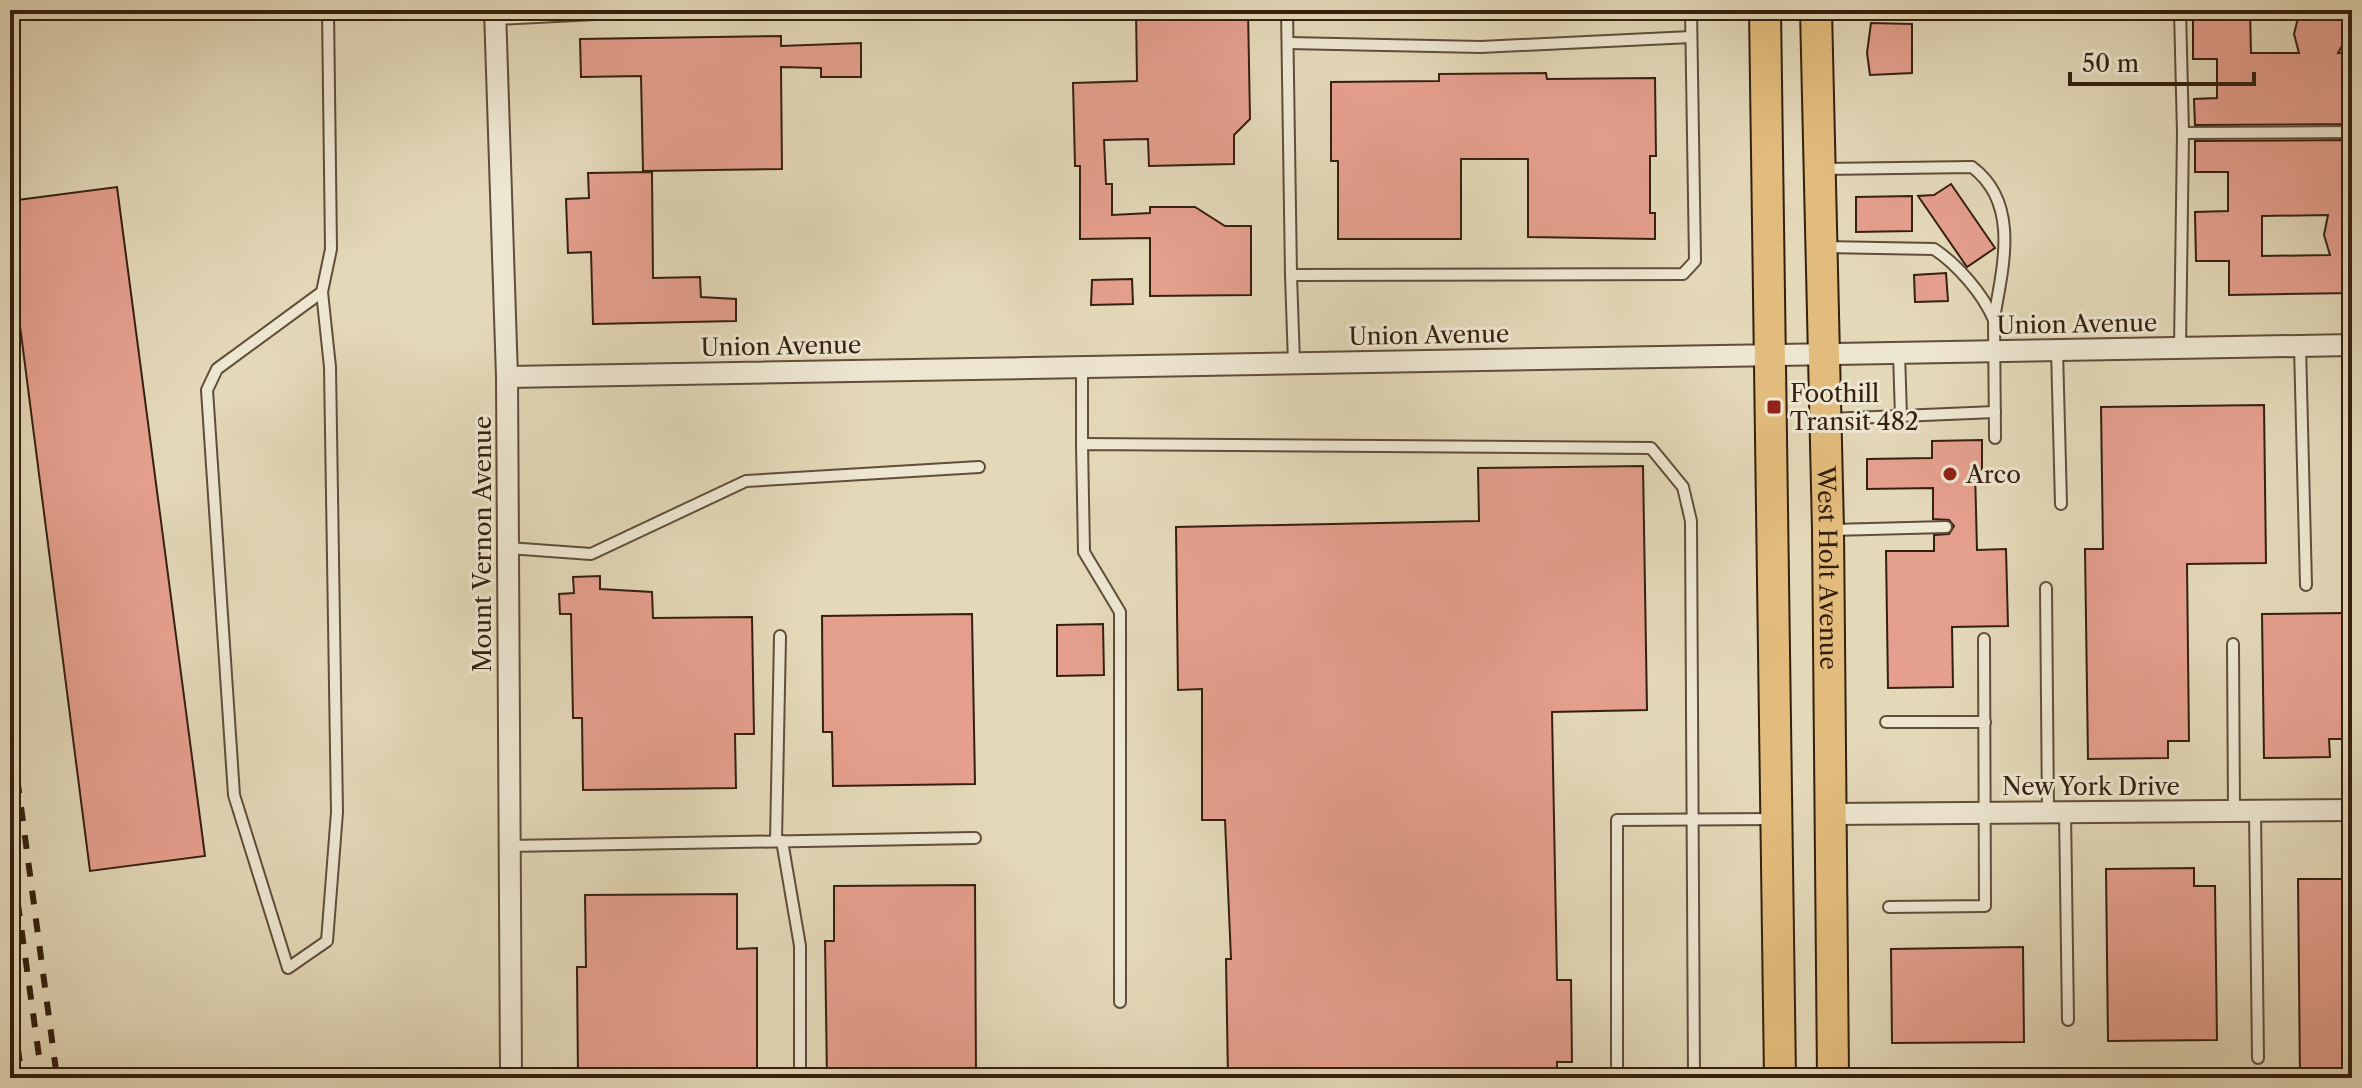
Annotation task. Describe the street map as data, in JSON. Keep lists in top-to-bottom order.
{
  "streets": {
    "main road": ["West Holt Avenue"],
    "street": ["Union Avenue", "Mount Vernon Avenue", "New York Drive"]
  },
  "crossings": [
    ["Union Avenue", "Mount Vernon Avenue"],
    ["Union Avenue", "West Holt Avenue"],
    ["West Holt Avenue", "New York Drive"]
  ],
  "places": {
    "transit": ["Foothill Transit 482"],
    "other": ["Arco"]
  },
  "scale_bar": "50 m"
}
